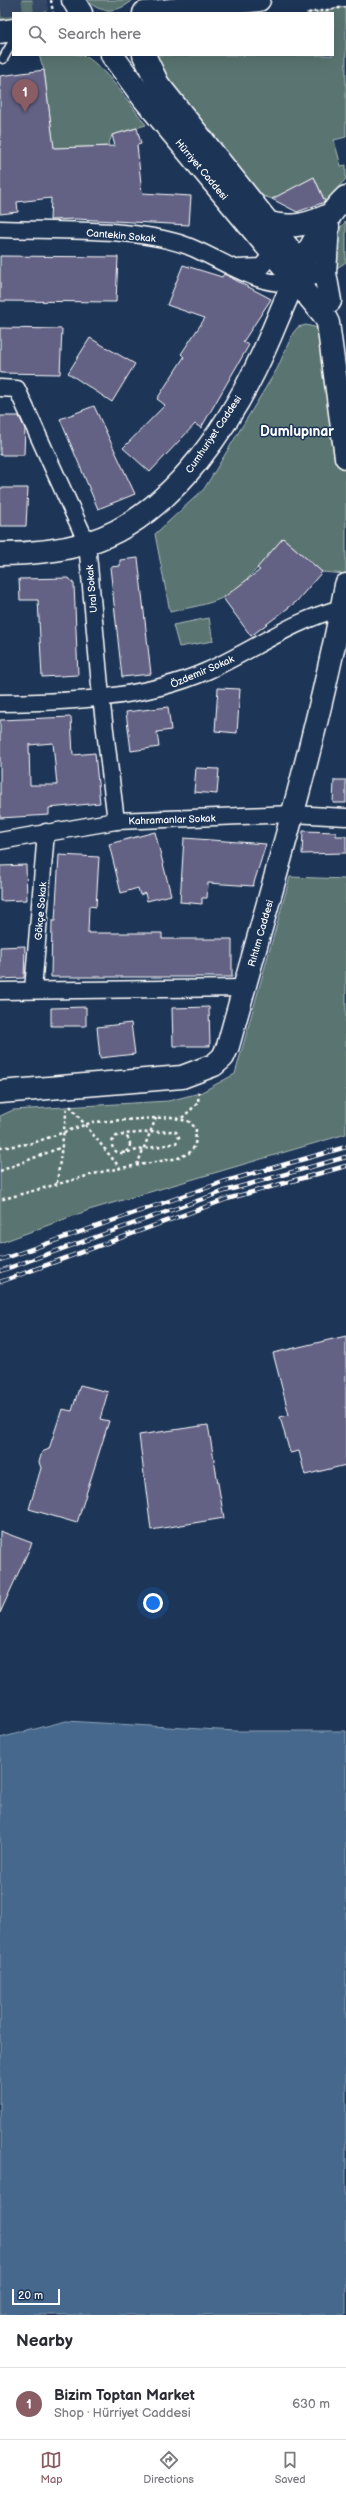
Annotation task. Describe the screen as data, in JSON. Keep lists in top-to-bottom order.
{
  "streets": {
    "main road": ["Hürriyet Caddesi", "Cumhuriyet Caddesi", "Rıhtım Caddesi"],
    "street": [
      "Cantekin Sokak",
      "Ural Sokak",
      "Özdemir Sokak",
      "Kahramanlar Sokak",
      "Gökçe Sokak"
    ]
  },
  "crossings": [
    ["Hürriyet Caddesi", "Cantekin Sokak"],
    ["Cumhuriyet Caddesi", "Ural Sokak"],
    ["Ural Sokak", "Özdemir Sokak"],
    ["Ural Sokak", "Kahramanlar Sokak"],
    ["Özdemir Sokak", "Rıhtım Caddesi"],
    ["Kahramanlar Sokak", "Gökçe Sokak"],
    ["Kahramanlar Sokak", "Rıhtım Caddesi"]
  ],
  "districts": ["Dumlupınar"],
  "scale_bar": "20 m",
  "page": {
    "search": "Search here",
    "pins": "1",
    "scale": "20 m",
    "heading": "Nearby",
    "list": [
      {
        "mark": "1",
        "name": "Bizim Toptan Market",
        "note": "Shop · Hürriyet Caddesi",
        "value": "630 m"
      }
    ],
    "nav": ["Map", "Directions", "Saved"]
  }
}
